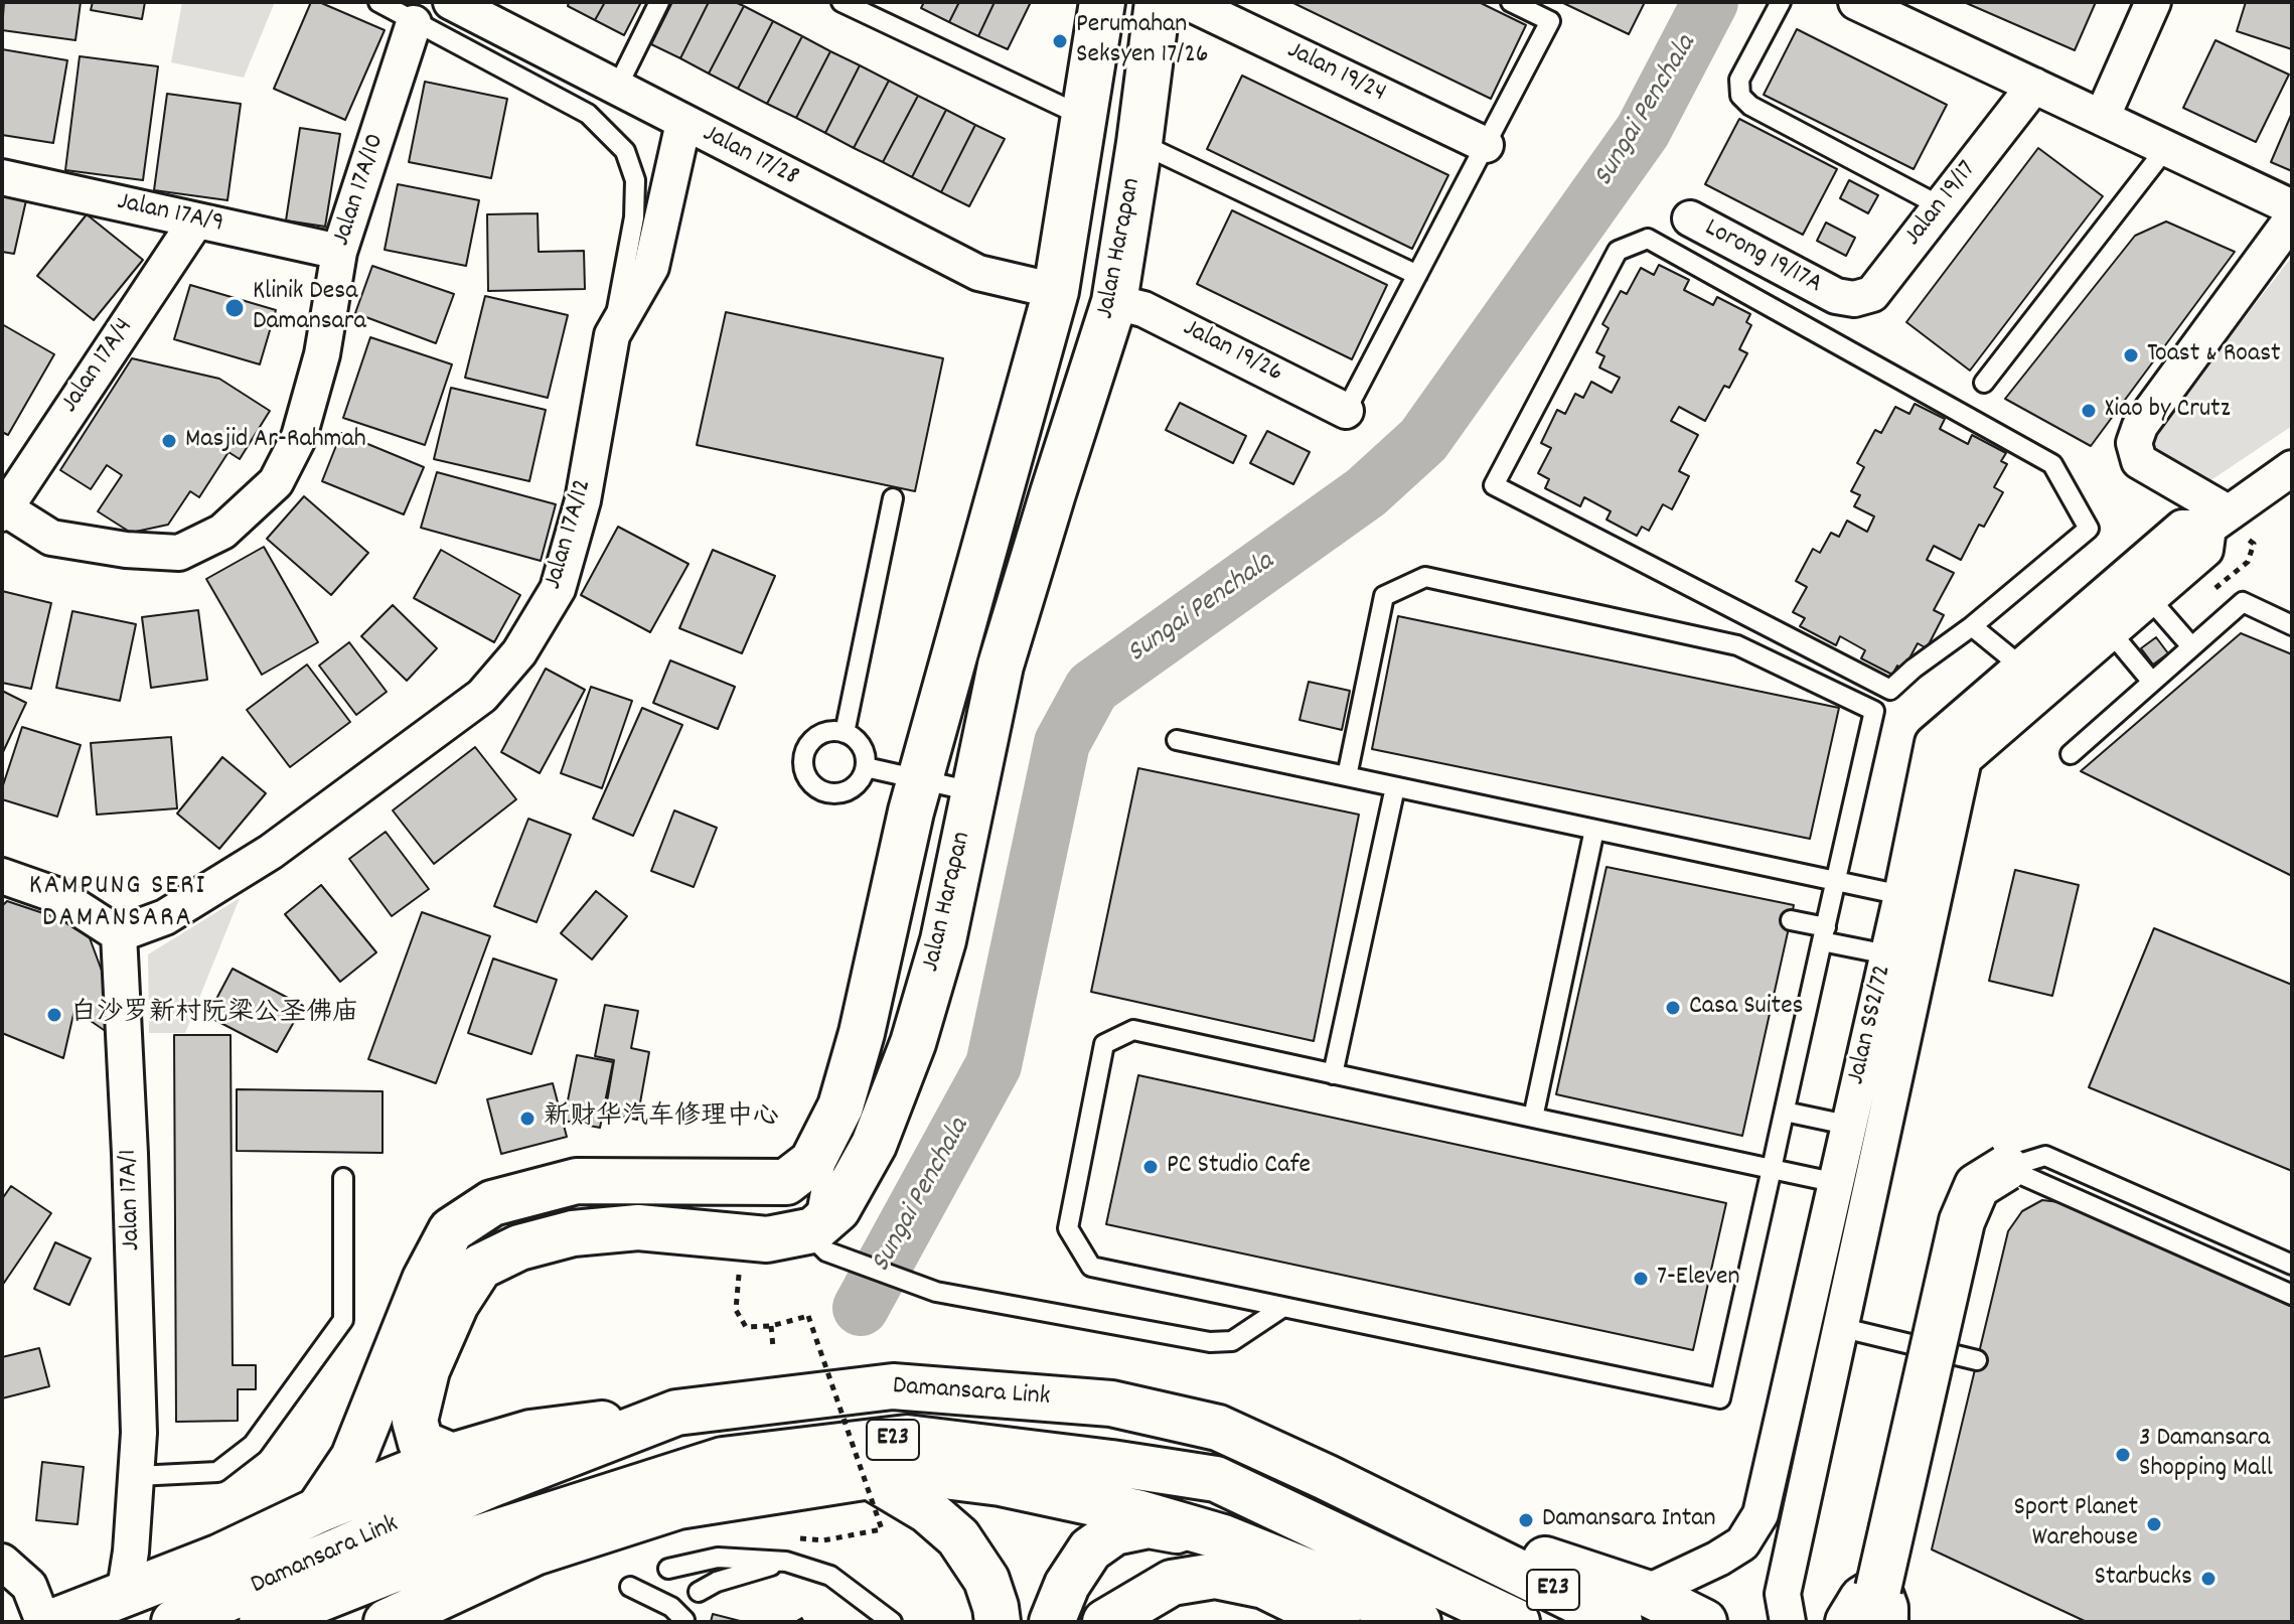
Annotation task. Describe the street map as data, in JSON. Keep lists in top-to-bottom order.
{
  "streets": {
    "main road": ["Jalan Harapan", "Damansara Link", "E23"],
    "street": [
      "Jalan 19/24",
      "Jalan 17/28",
      "Jalan 17A/10",
      "Jalan 19/17",
      "Jalan 17A/9",
      "Lorong 19/17A",
      "Jalan 19/26",
      "Jalan 17A/4",
      "Jalan 17A/12",
      "Jalan SS2/72",
      "Jalan 17A/1"
    ]
  },
  "crossings": [
    ["Jalan 17/28", "Jalan Harapan"],
    ["Jalan 17/28", "Jalan 17A/12"],
    ["Jalan 17A/10", "Jalan 17A/9"],
    ["Jalan 17A/10", "Jalan 17A/4"],
    ["Jalan 19/17", "Lorong 19/17A"],
    ["Jalan 17A/9", "Jalan 17A/4"],
    ["Jalan Harapan", "Jalan 19/26"],
    ["Jalan 17A/12", "Jalan 17A/1"],
    ["Jalan SS2/72", "Damansara Link"]
  ],
  "districts": ["KAMPUNG SERI DAMANSARA"],
  "water": ["Sungai Penchala"],
  "places": [
    "Perumahan Seksyen 17/26",
    "Klinik Desa Damansara",
    "Toast & Roast",
    "Xiao by Crutz",
    "Masjid Ar-Rahmah",
    "Casa Suites",
    "白沙罗新村阮梁公圣佛庙",
    "新财华汽车修理中心",
    "PC Studio Cafe",
    "7-Eleven",
    "3 Damansara Shopping Mall",
    "Damansara Intan",
    "Sport Planet Warehouse",
    "Starbucks"
  ]
}
